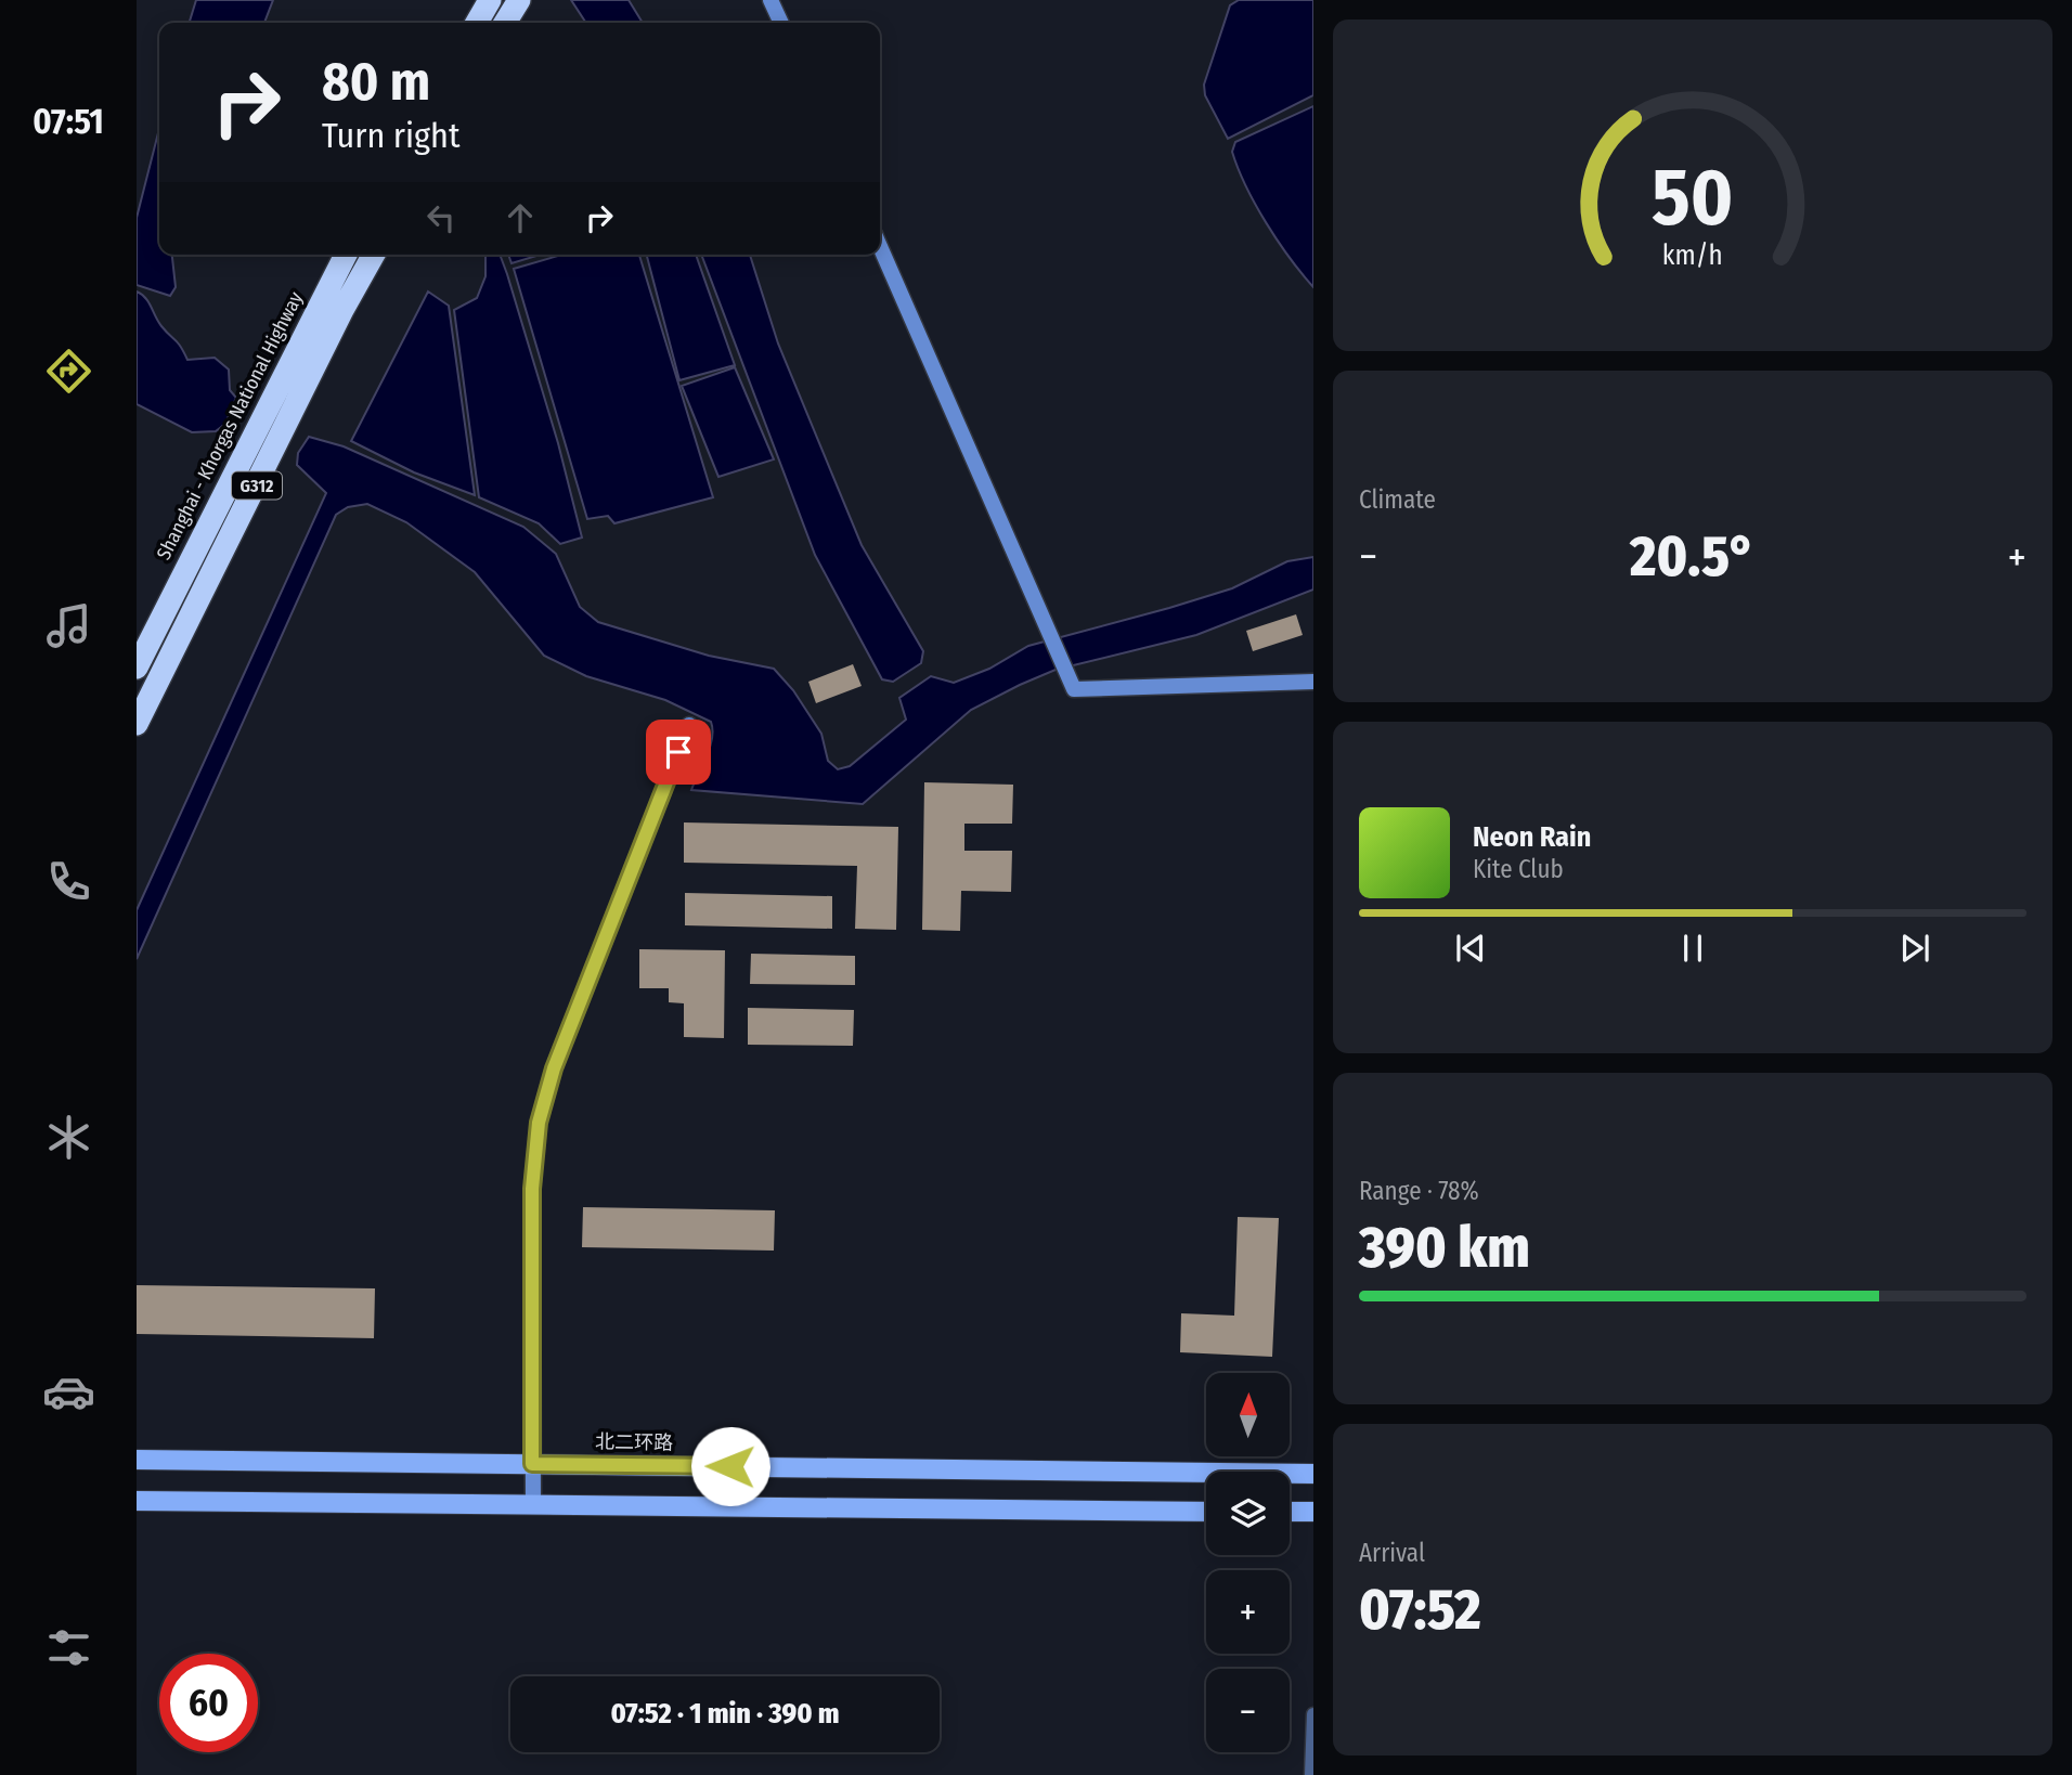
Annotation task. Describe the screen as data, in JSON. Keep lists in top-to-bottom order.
{
  "streets": {
    "highway": ["Shanghai - Khorgas National Highway", "G312"],
    "main road": ["北二环路"]
  },
  "north": "top",
  "page": {
    "tabs": "07:51",
    "turn": ["80 m", "Turn right"],
    "tile": [
      "Climate",
      ["Range · 78%", "390 km"],
      ["Arrival", "07:52"]
    ],
    "heat": ["−", "20.5°", "+"],
    "song": ["Neon Rain", "Kite Club"],
    "map_buttons": ["+", "−"],
    "limit": "60",
    "trip": "07:52 · 1 min · 390 m",
    "gauge": ["50", "km/h"]
  }
}
